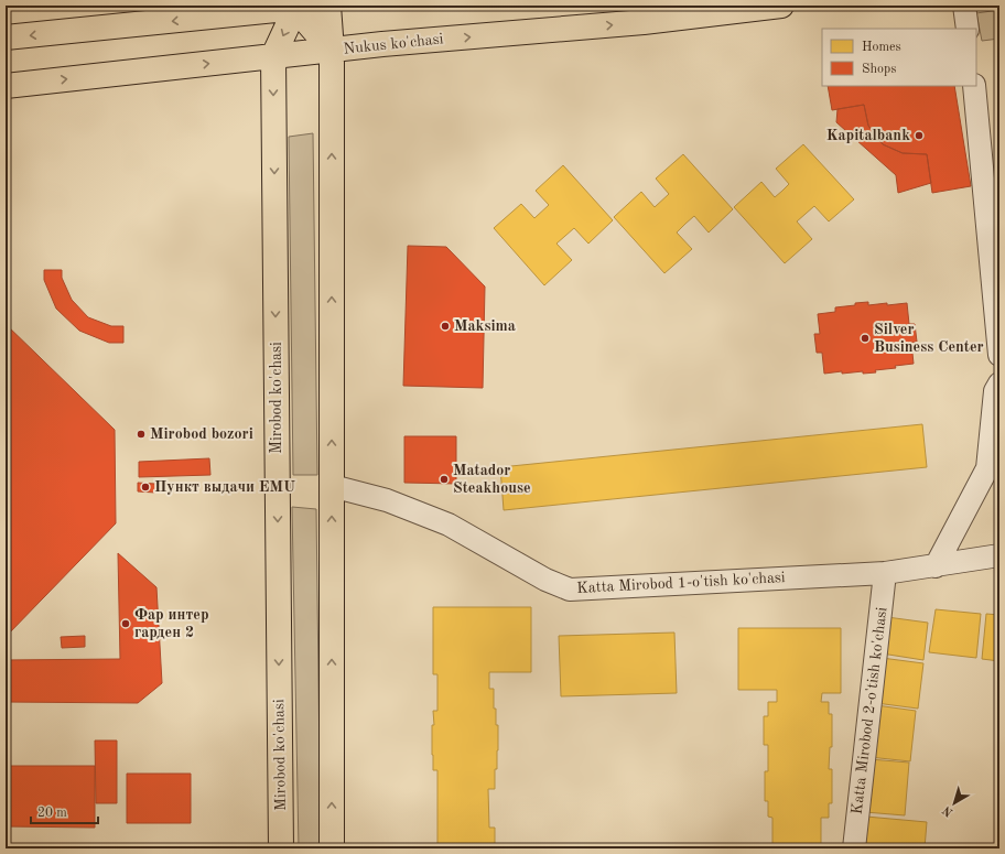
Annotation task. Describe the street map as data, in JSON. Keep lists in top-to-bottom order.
{
  "streets": {
    "main road": ["Nukus ko'chasi", "Mirobod ko'chasi"],
    "street": ["Katta Mirobod 1-o'tish ko'chasi", "Katta Mirobod 2-o'tish ko'chasi"]
  },
  "crossings": [
    ["Nukus ko'chasi", "Mirobod ko'chasi"],
    ["Katta Mirobod 1-o'tish ko'chasi", "Katta Mirobod 2-o'tish ko'chasi"]
  ],
  "places": [
    "Kapitalbank",
    "Maksima",
    "Silver Business Center",
    "Mirobod bozori",
    "Matador Steakhouse",
    "Пункт выдачи EMU",
    "Фар интер гарден 2"
  ],
  "legend": ["Homes", "Shops"],
  "scale_bar": "20 m",
  "north": "bottom left"
}
